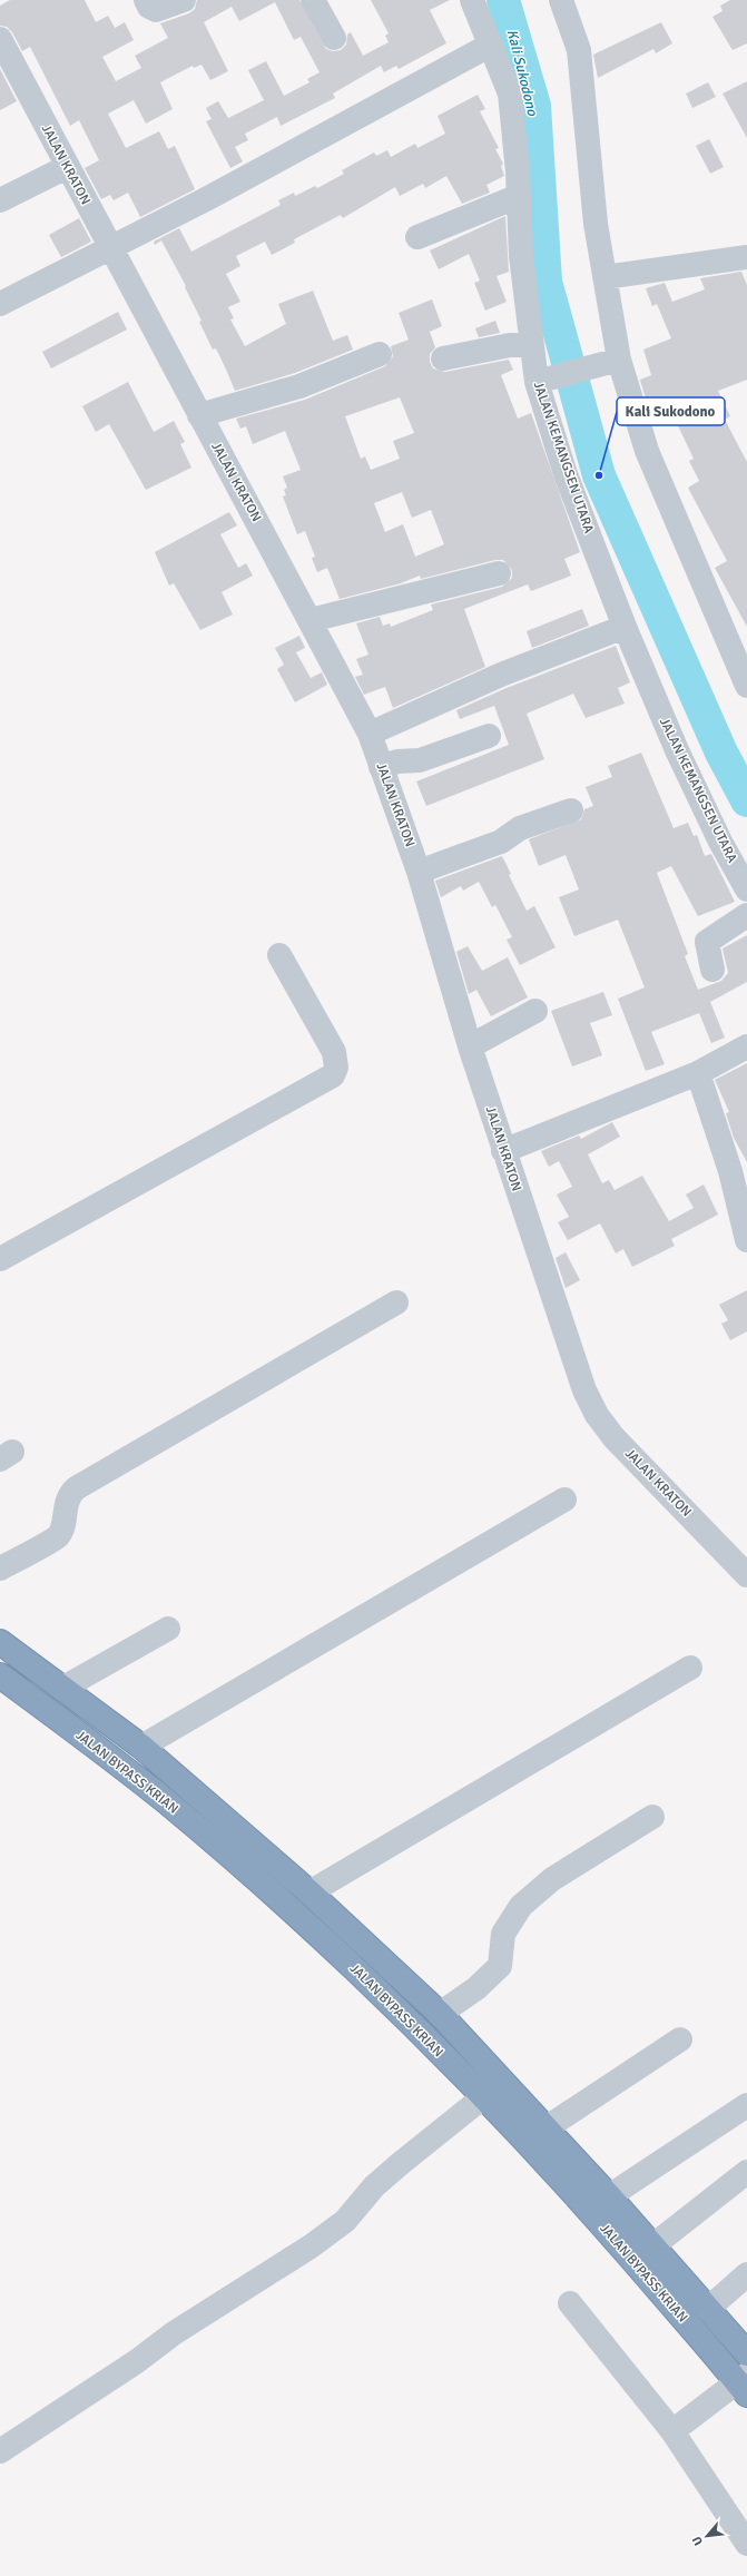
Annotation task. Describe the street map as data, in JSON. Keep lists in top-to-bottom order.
{
  "streets": {
    "highway": ["JALAN BYPASS KRIAN"],
    "street": ["JALAN KRATON", "JALAN KEMANGSEN UTARA"]
  },
  "water": ["Kali Sukodono"],
  "places": ["Kali Sukodono"],
  "north": "bottom left"
}
